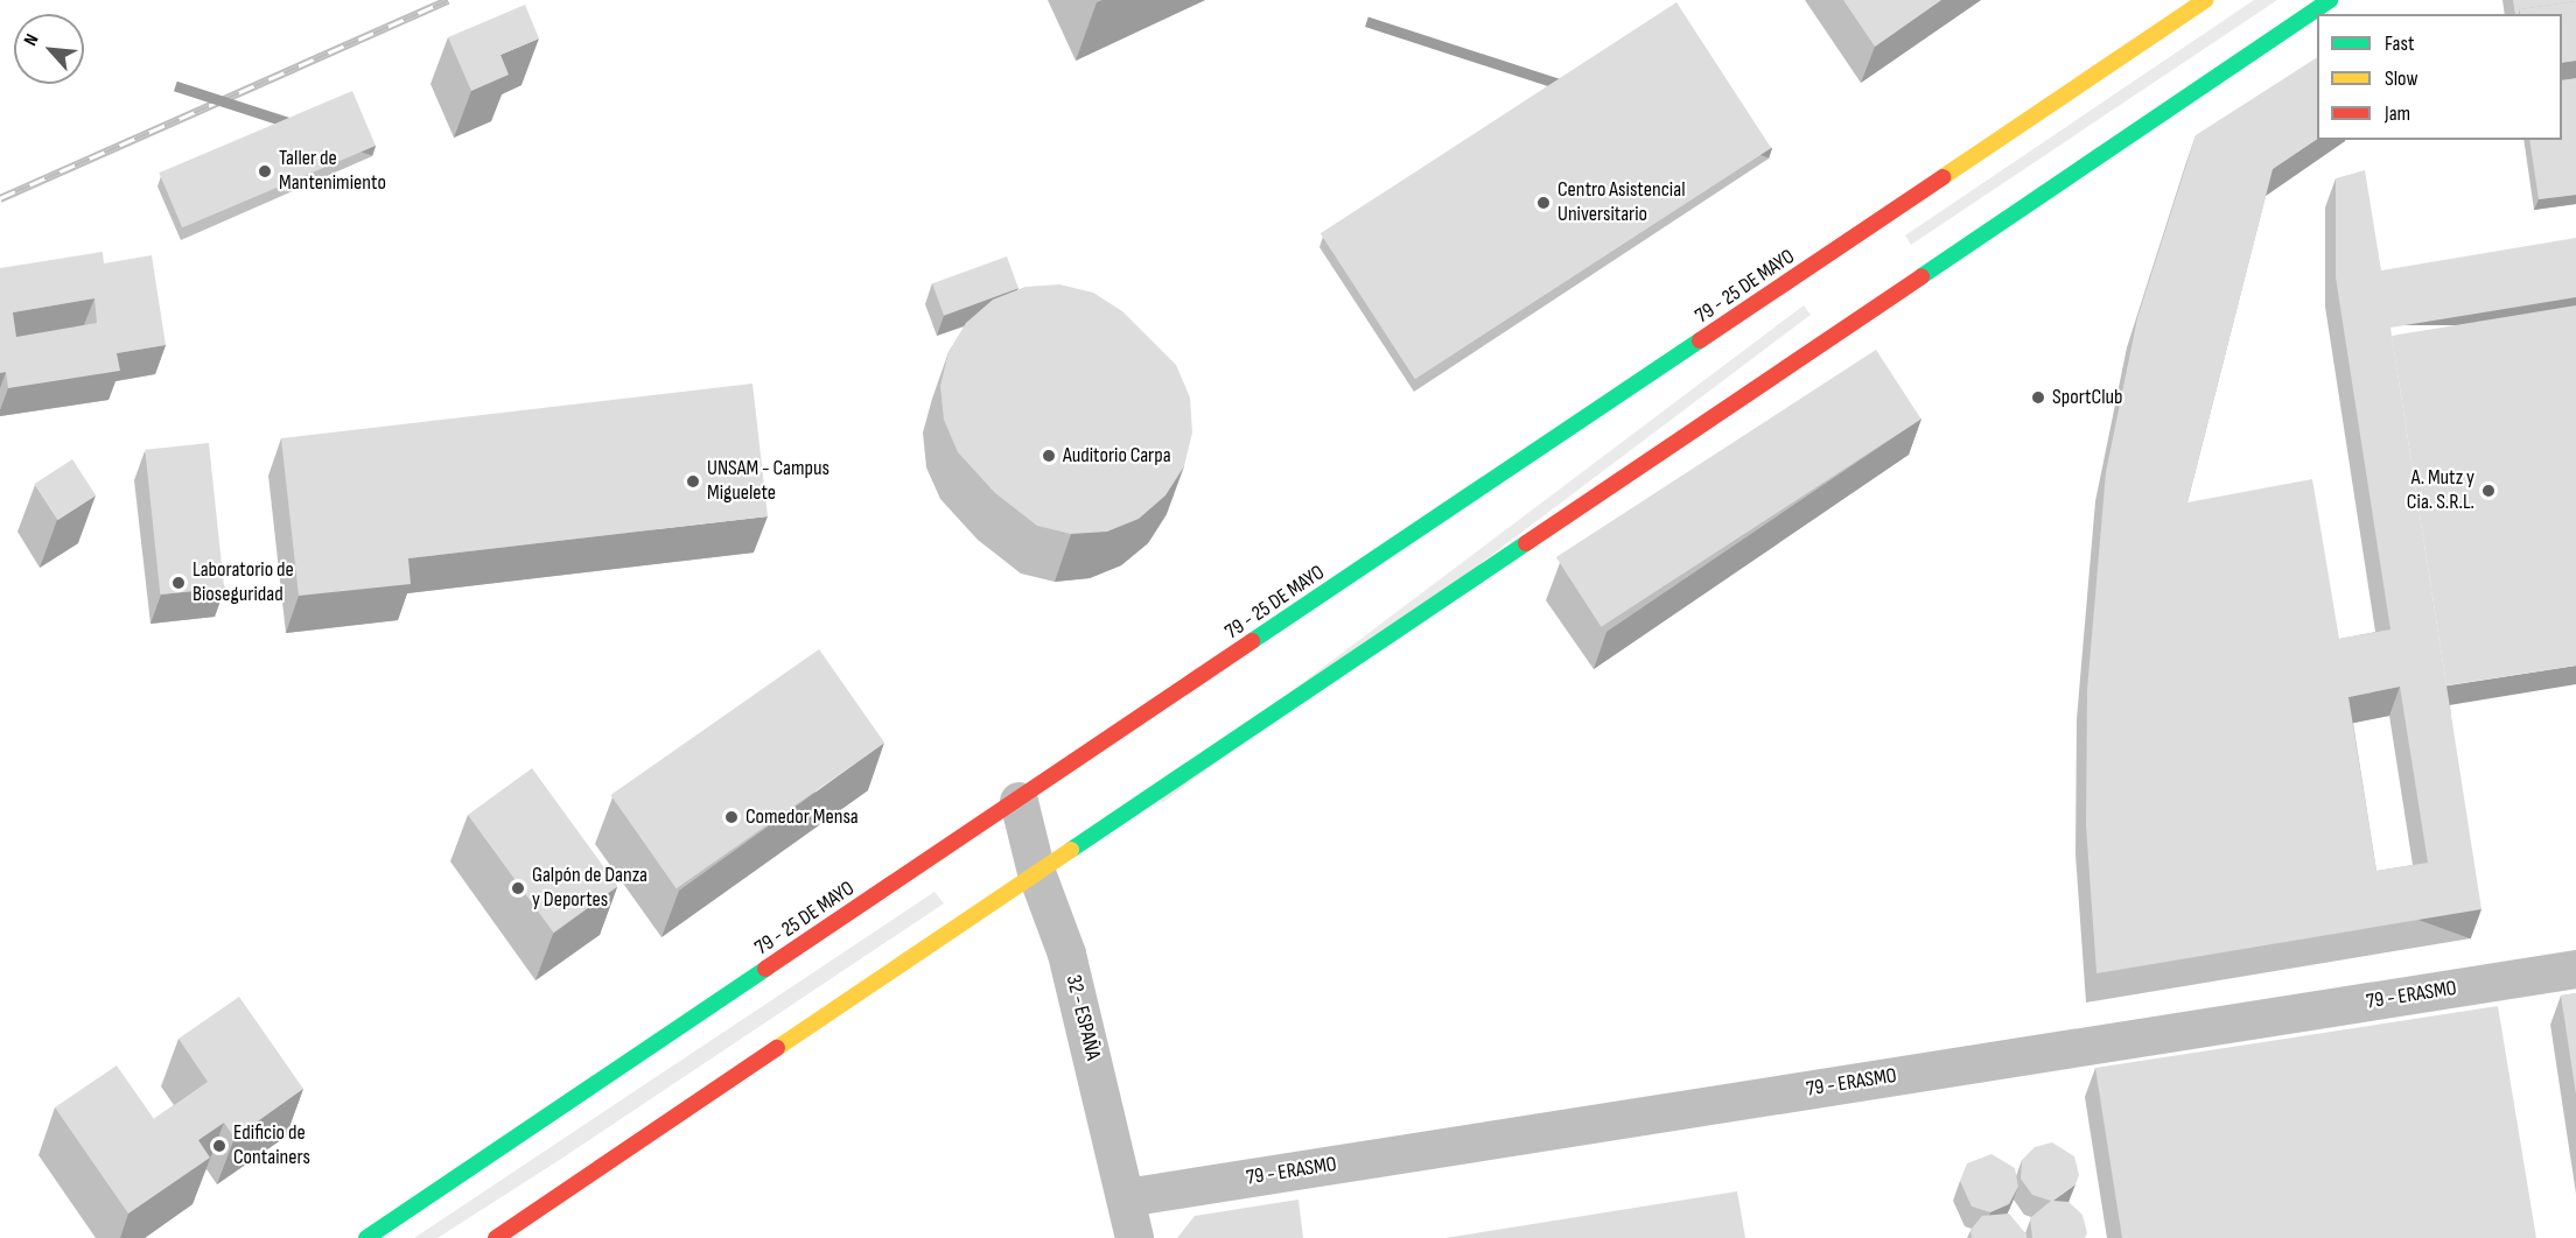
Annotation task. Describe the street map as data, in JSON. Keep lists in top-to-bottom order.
{
  "streets": {
    "main road": ["79 - 25 DE MAYO"],
    "street": ["79 - ERASMO", "32 - ESPAÑA"]
  },
  "crossings": [
    ["79 - 25 DE MAYO", "32 - ESPAÑA"],
    ["79 - ERASMO", "32 - ESPAÑA"]
  ],
  "places": [
    "Taller de Mantenimiento",
    "Centro Asistencial Universitario",
    "SportClub",
    "Auditorio Carpa",
    "UNSAM - Campus Miguelete",
    "A. Mutz y Cia. S.R.L.",
    "Laboratorio de Bioseguridad",
    "Comedor Mensa",
    "Galpón de Danza y Deportes",
    "Edificio de Containers"
  ],
  "legend": ["Fast", "Slow", "Jam"],
  "north": "top left"
}
